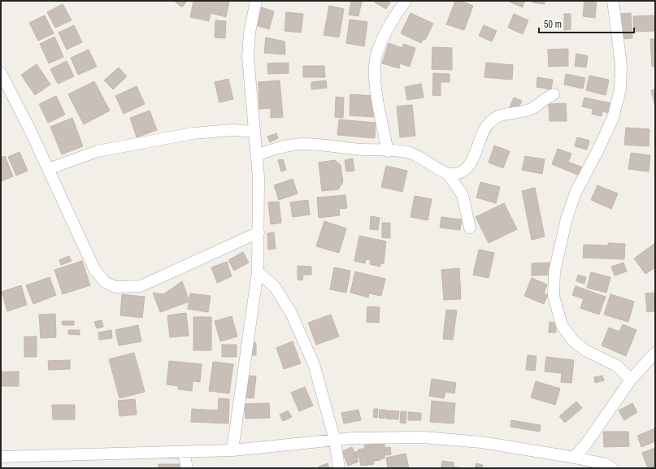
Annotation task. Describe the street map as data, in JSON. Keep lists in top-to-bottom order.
{
  "scale_bar": "50 m"
}
